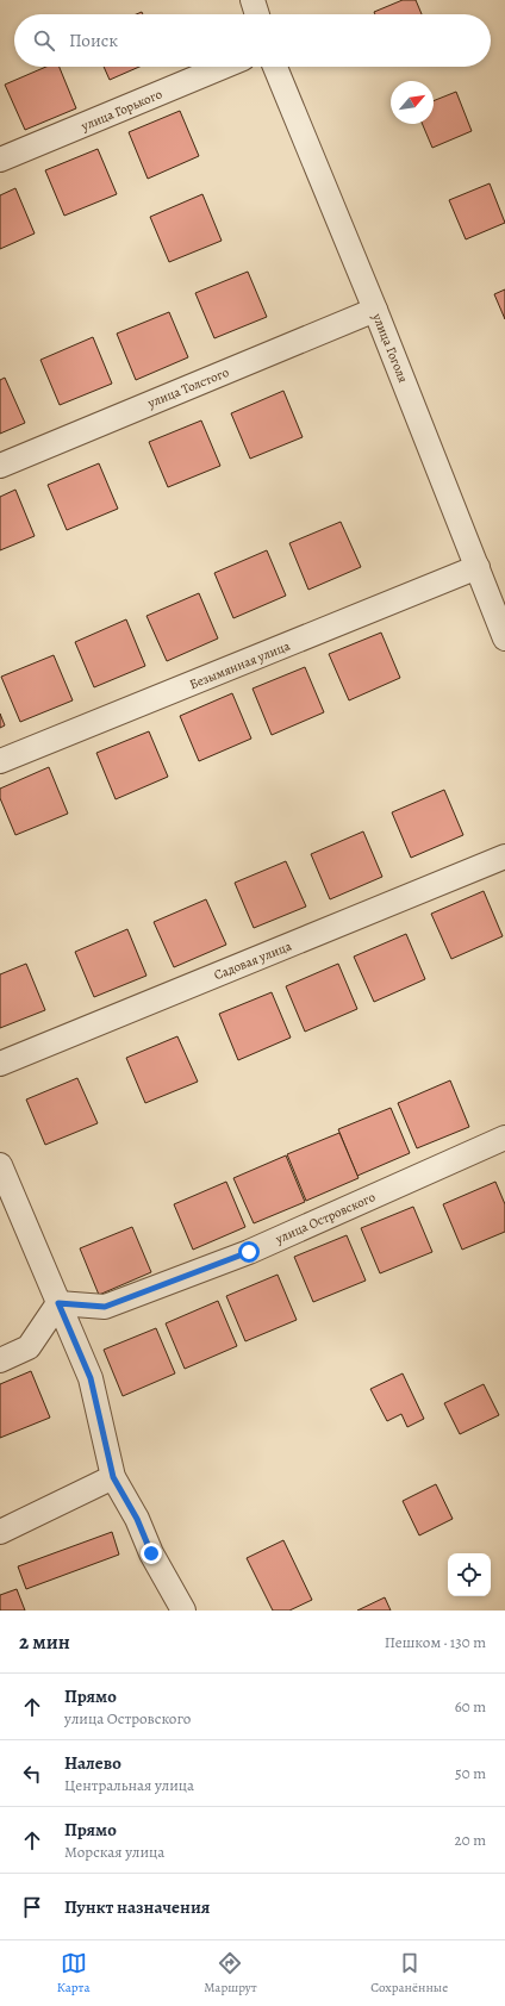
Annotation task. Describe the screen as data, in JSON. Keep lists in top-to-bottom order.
{
  "streets": {
    "street": [
      "улица Горького",
      "улица Гоголя",
      "улица Толстого",
      "Безымянная улица",
      "Садовая улица",
      "улица Островского"
    ]
  },
  "crossings": [
    ["улица Гоголя", "улица Толстого"],
    ["улица Гоголя", "Безымянная улица"]
  ],
  "north": "top right",
  "page": {
    "search": "Поиск",
    "heading": ["2 мин", "Пешком · 130 m"],
    "list": [
      ["Прямо", "улица Островского", "60 m"],
      ["Налево", "Центральная улица", "50 m"],
      ["Прямо", "Морская улица", "20 m"],
      "Пункт назначения"
    ],
    "nav": ["Карта", "Маршрут", "Сохранённые"]
  }
}
